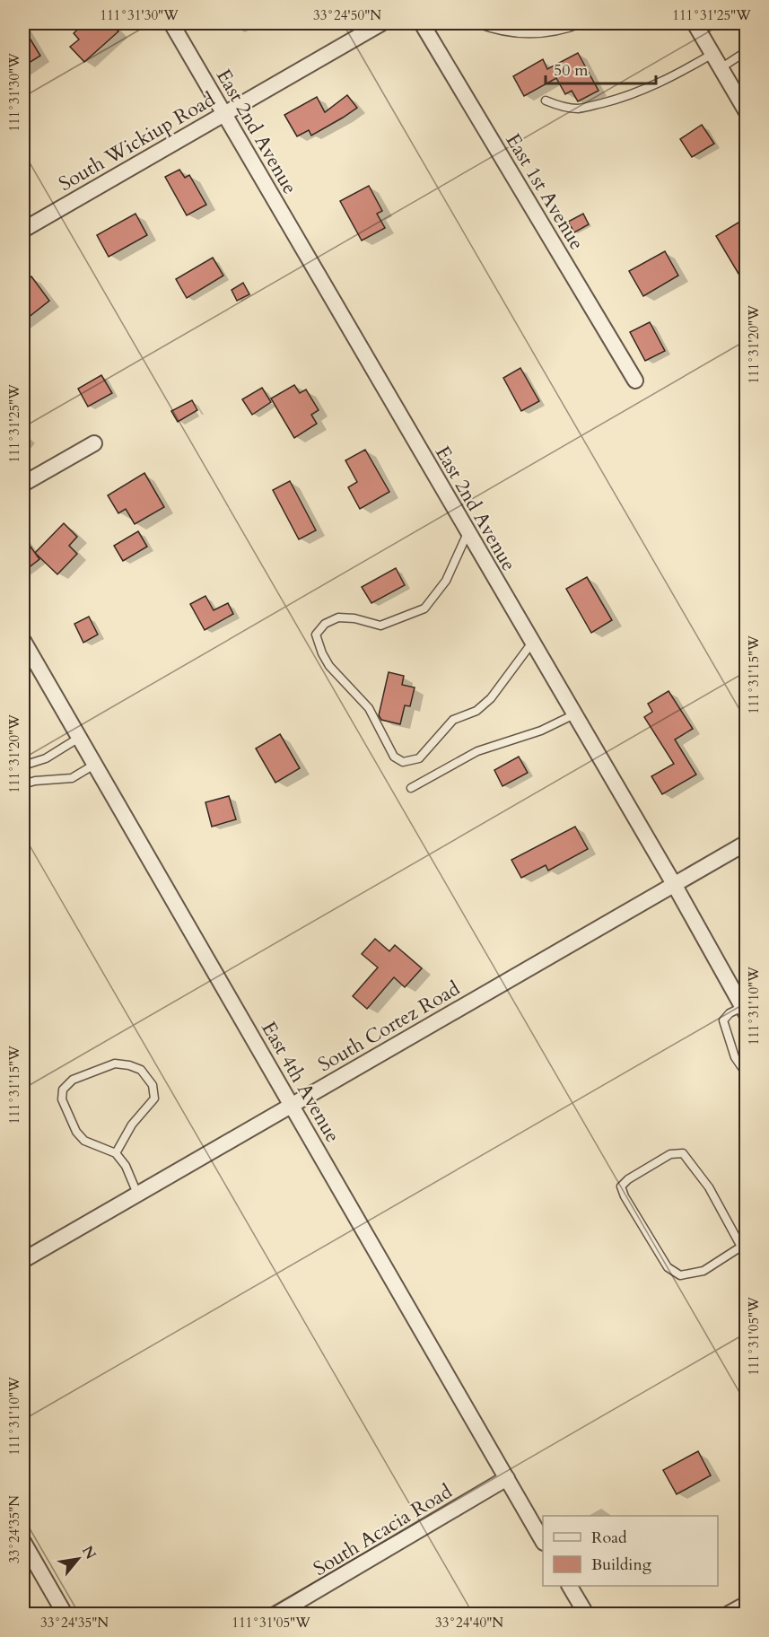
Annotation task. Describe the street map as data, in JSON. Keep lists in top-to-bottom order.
{
  "streets": {
    "street": [
      "East 2nd Avenue",
      "South Wickiup Road",
      "East 1st Avenue",
      "South Cortez Road",
      "East 4th Avenue",
      "South Acacia Road"
    ]
  },
  "crossings": [
    ["East 2nd Avenue", "South Wickiup Road"],
    ["East 2nd Avenue", "South Cortez Road"],
    ["South Cortez Road", "East 4th Avenue"],
    ["East 4th Avenue", "South Acacia Road"]
  ],
  "legend": ["Road", "Building"],
  "scale_bar": "50 m",
  "north": "top right",
  "coordinates": [
    "111°31'30\"W",
    "33°24'50\"N",
    "111°31'25\"W",
    "111°31'20\"W",
    "111°31'15\"W",
    "111°31'10\"W",
    "111°31'05\"W",
    "33°24'35\"N",
    "33°24'40\"N"
  ]
}
